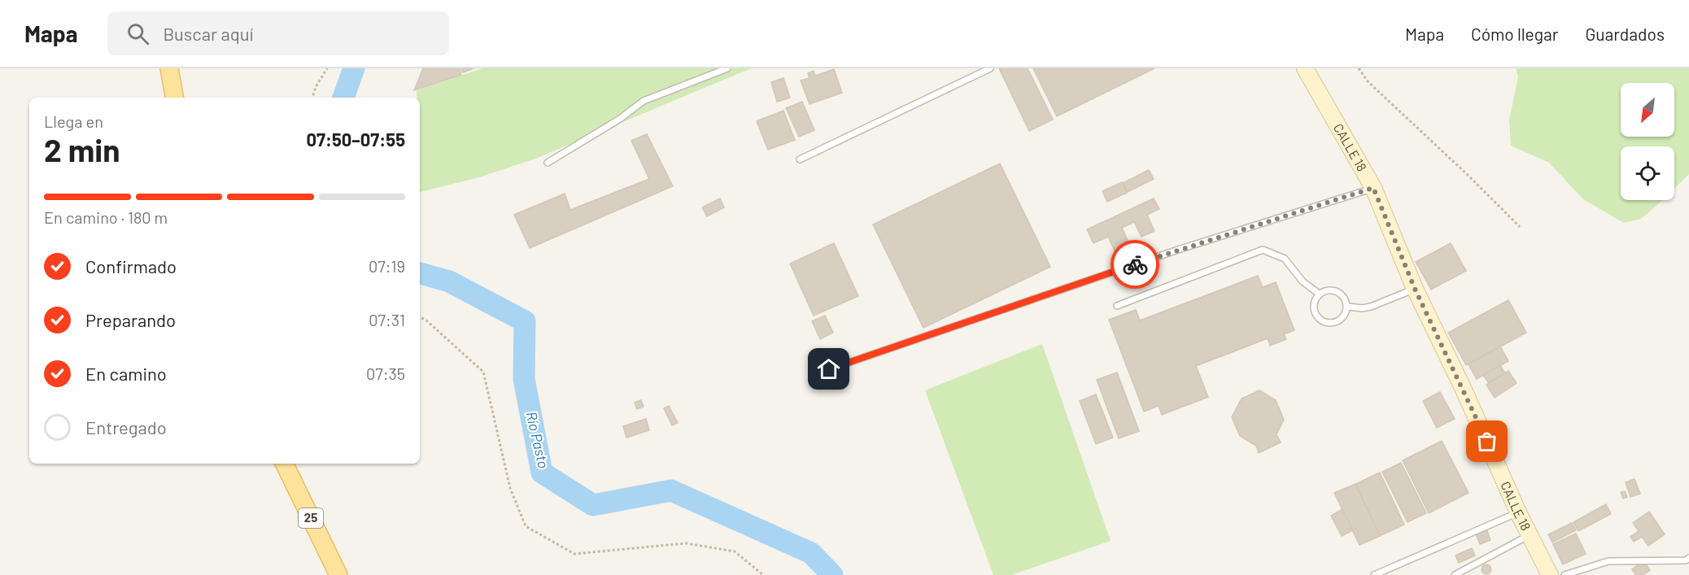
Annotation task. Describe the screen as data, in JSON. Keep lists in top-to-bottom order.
{
  "streets": {
    "main road": ["CALLE 18", "25"]
  },
  "water": ["Río Pasto"],
  "north": "bottom left",
  "page": {
    "header": "Mapa",
    "search": "Buscar aquí",
    "nav": ["Mapa", "Cómo llegar", "Guardados"],
    "heading": ["2 min", "Llega en", "07:50–07:55"],
    "bar": "En camino · 180 m",
    "list": [
      ["Confirmado", "07:19"],
      ["Preparando", "07:31"],
      ["En camino", "07:35"],
      "Entregado"
    ]
  }
}
